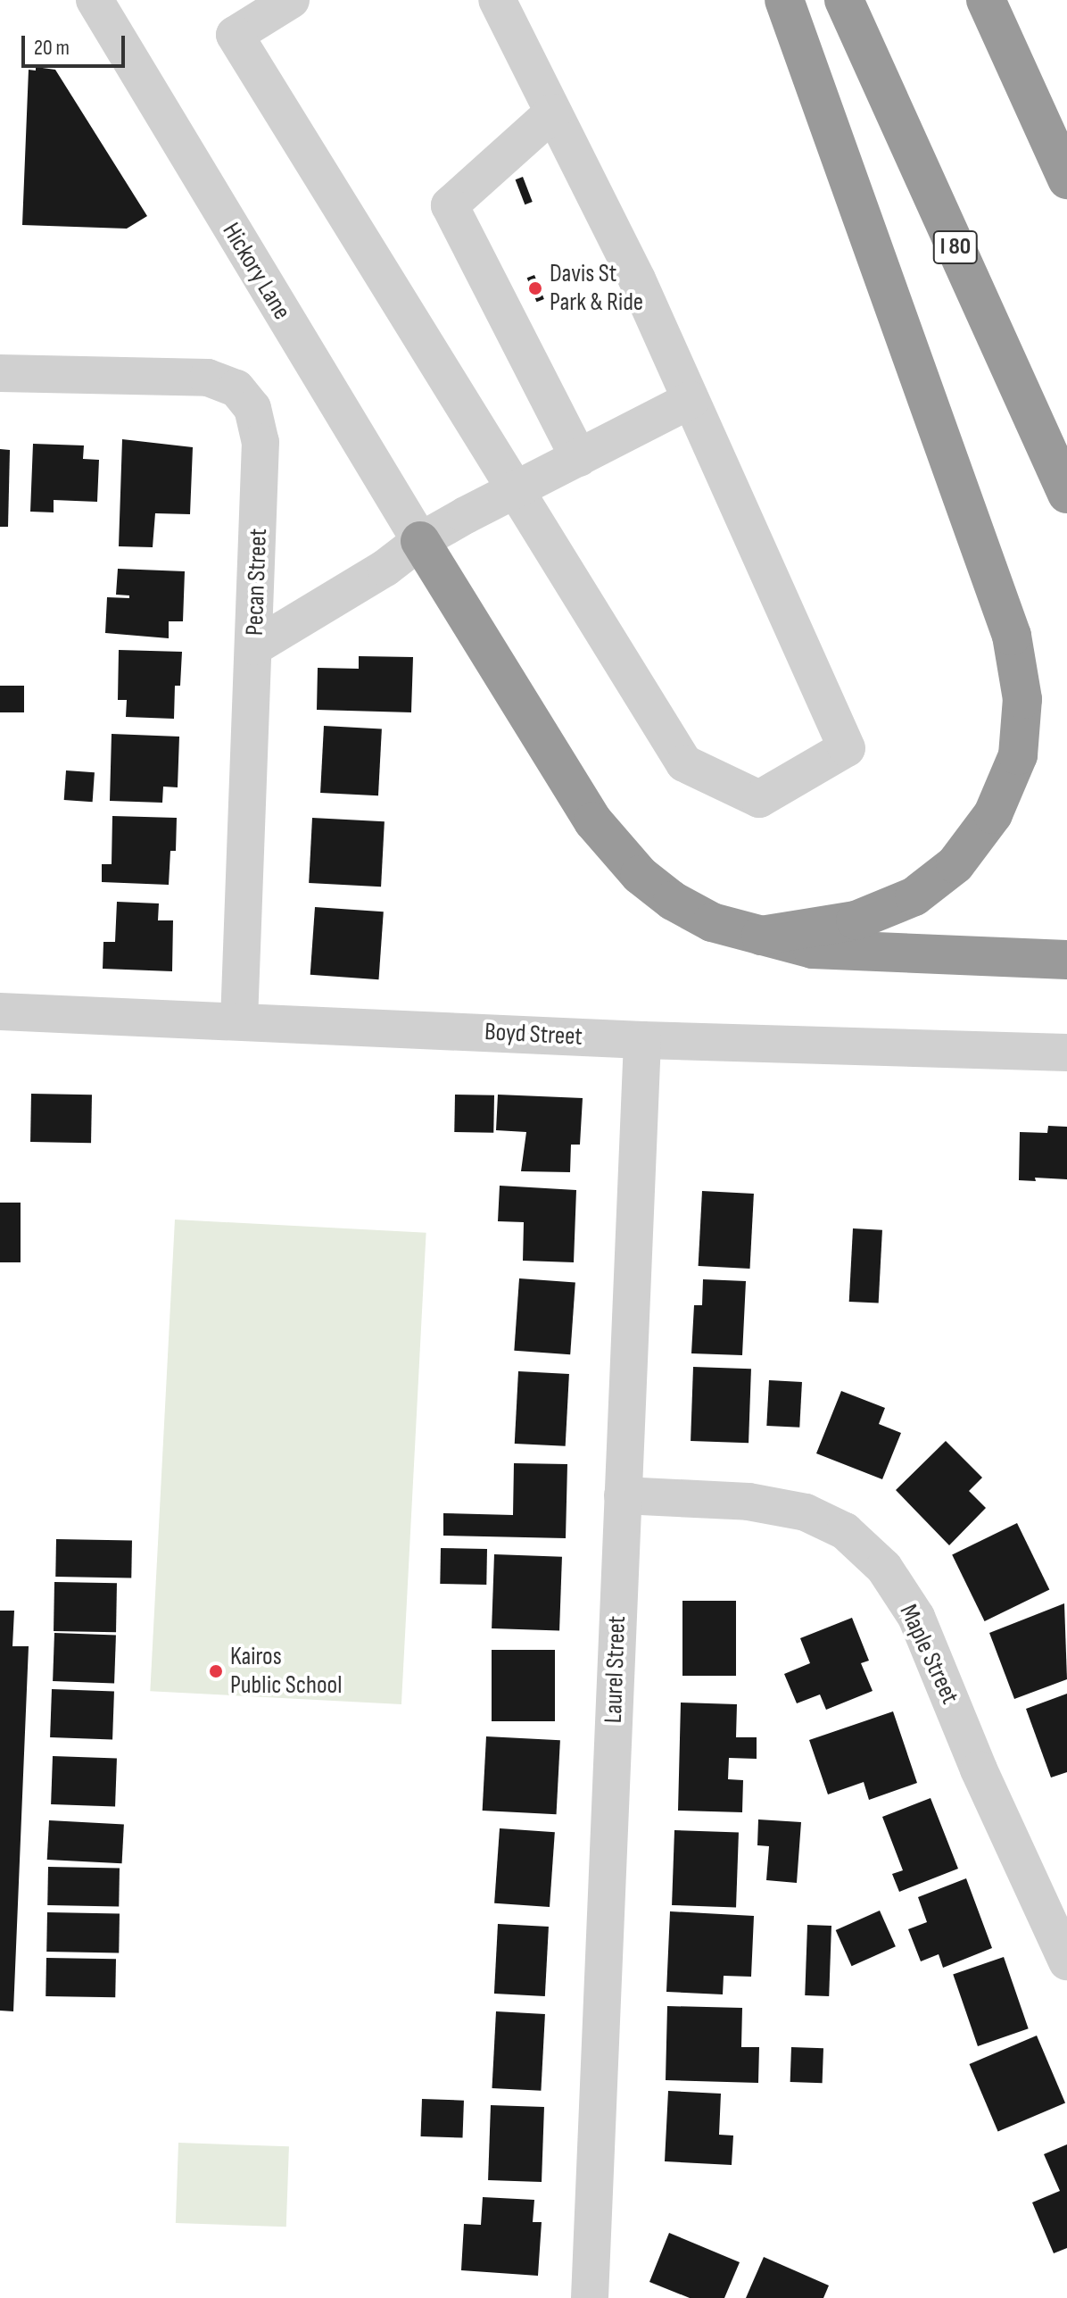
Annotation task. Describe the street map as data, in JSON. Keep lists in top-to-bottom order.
{
  "streets": {
    "highway": ["I 80"],
    "street": [
      "Hickory Lane",
      "Pecan Street",
      "Boyd Street",
      "Maple Street",
      "Laurel Street"
    ]
  },
  "crossings": [
    ["Pecan Street", "Boyd Street"],
    ["Boyd Street", "Laurel Street"],
    ["Maple Street", "Laurel Street"]
  ],
  "places": ["Davis St Park & Ride", "Kairos Public School"],
  "scale_bar": "20 m"
}
